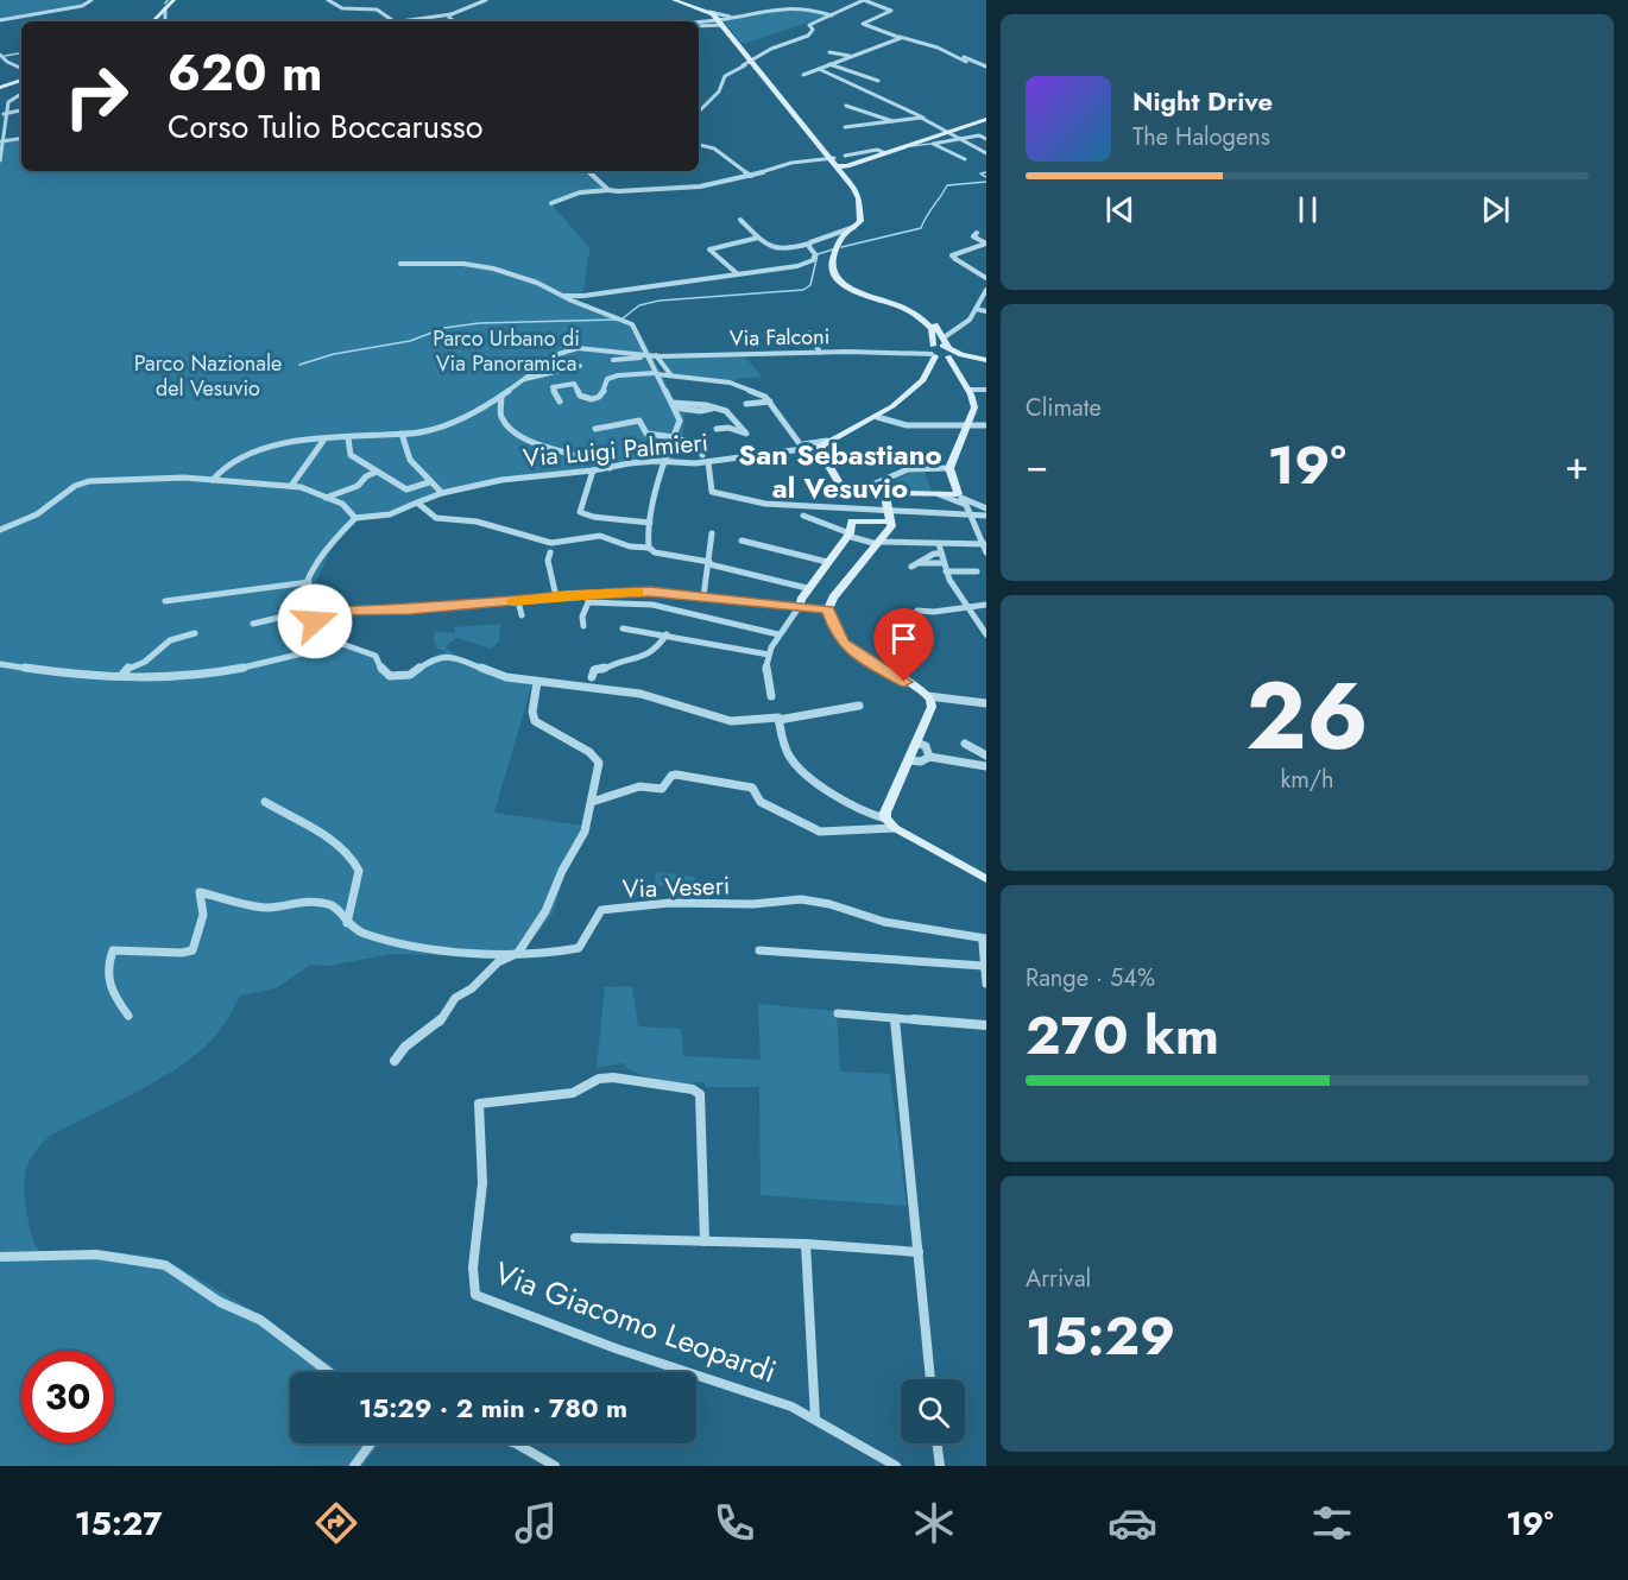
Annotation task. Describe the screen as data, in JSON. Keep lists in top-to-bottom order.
{
  "streets": {
    "street": [
      "Via Falconi",
      "Via Luigi Palmieri",
      "Via Veseri",
      "Via Giacomo Leopardi"
    ]
  },
  "districts": ["San Sebastiano al Vesuvio"],
  "parks": ["Parco Urbano di Via Panoramica", "Parco Nazionale del Vesuvio"],
  "page": {
    "turn": ["620 m", "Corso Tulio Boccarusso"],
    "song": ["Night Drive", "The Halogens"],
    "tile": [
      "Climate",
      ["26", "km/h"],
      ["Range · 54%", "270 km"],
      ["Arrival", "15:29"]
    ],
    "heat": ["−", "19°", "+"],
    "limit": "30",
    "trip": "15:29 · 2 min · 780 m",
    "tabs": ["15:27", "19°"]
  }
}
